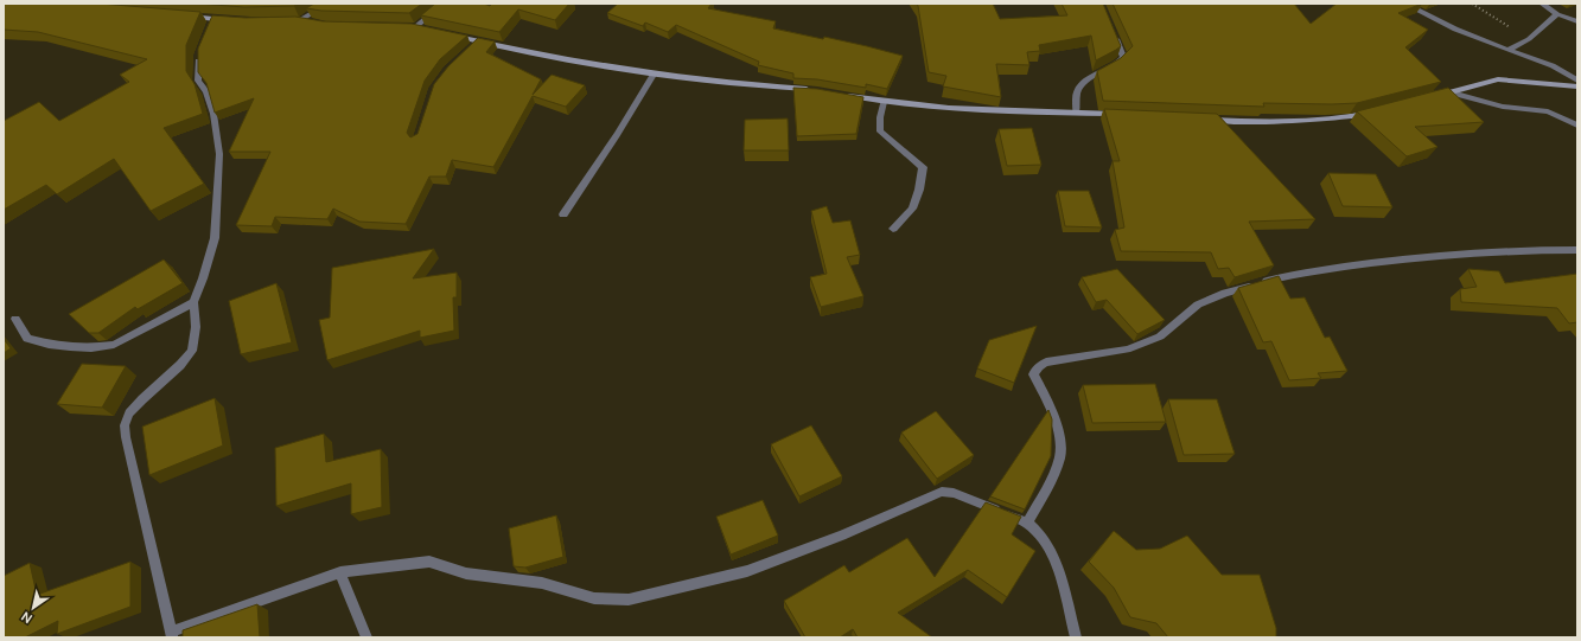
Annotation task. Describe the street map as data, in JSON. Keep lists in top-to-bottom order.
{
  "north": "bottom left"
}
